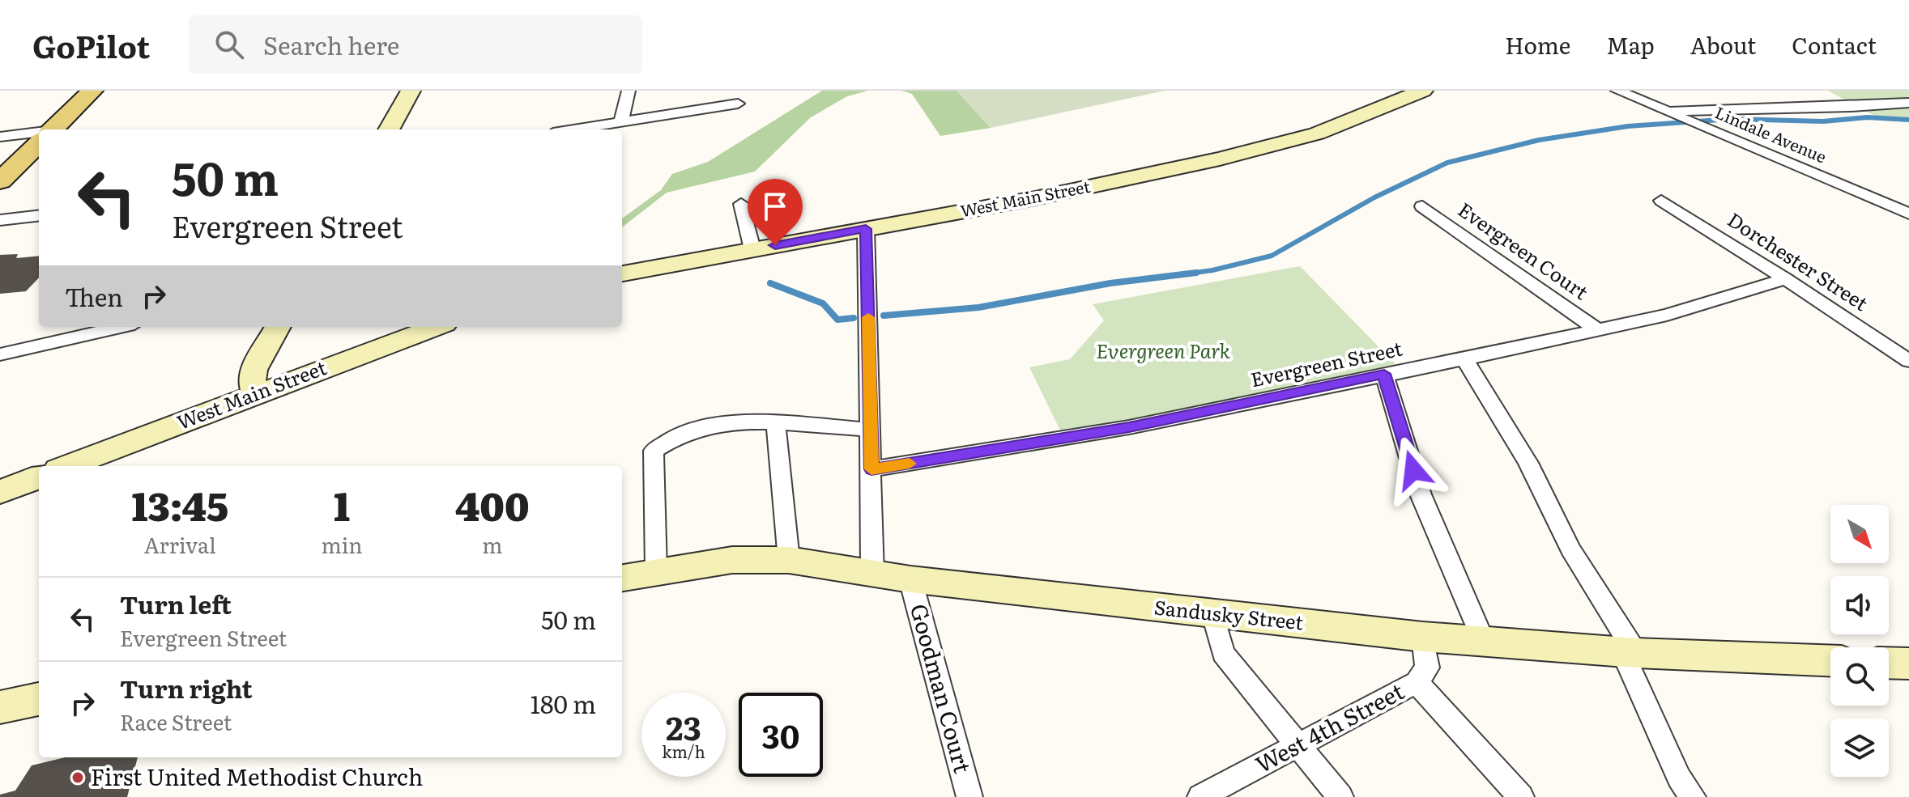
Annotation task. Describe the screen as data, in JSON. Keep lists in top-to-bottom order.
{
  "streets": {
    "street": [
      "Lindale Avenue",
      "West Main Street",
      "Evergreen Court",
      "Dorchester Street",
      "Evergreen Street",
      "Sandusky Street",
      "Goodman Court",
      "West 4th Street"
    ]
  },
  "crossings": [
    ["Evergreen Court", "Evergreen Street"],
    ["Dorchester Street", "Evergreen Street"],
    ["Sandusky Street", "Goodman Court"],
    ["Sandusky Street", "West 4th Street"]
  ],
  "parks": ["Evergreen Park"],
  "places": ["First United Methodist Church"],
  "north": "bottom right",
  "page": {
    "header": "GoPilot",
    "search": "Search here",
    "nav": [
      "Home",
      "Map",
      "About",
      "Contact"
    ],
    "turn": ["50 m", "Evergreen Street"],
    "then": "Then",
    "eta": [
      "13:45",
      "Arrival",
      "1",
      "min",
      "400",
      "m"
    ],
    "list": [
      {
        "name": "Turn left",
        "note": "Evergreen Street",
        "value": "50 m"
      },
      {
        "name": "Turn right",
        "note": "Race Street",
        "value": "180 m"
      }
    ],
    "speed": "23 km/h",
    "limit": "30"
  }
}
